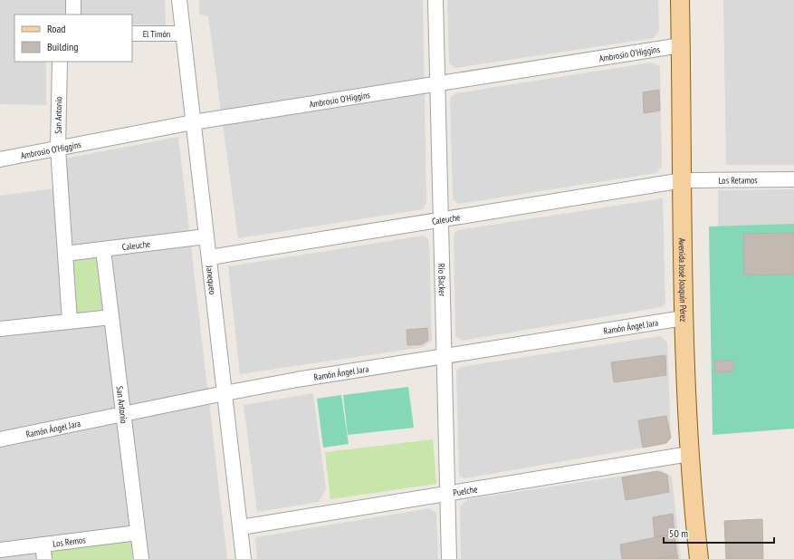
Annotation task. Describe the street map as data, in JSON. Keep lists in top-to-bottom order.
{
  "streets": {
    "main road": ["Avenida José Joaquín Pérez"],
    "street": [
      "El Timón",
      "Ambrosio O'Higgins",
      "San Antonio",
      "Los Retamos",
      "Caleuche",
      "Janequeo",
      "Río Backer",
      "Ramón Ángel Jara",
      "Puelche",
      "Los Remos"
    ]
  },
  "crossings": [
    ["El Timón", "Janequeo"],
    ["Ambrosio O'Higgins", "San Antonio"],
    ["Ambrosio O'Higgins", "Janequeo"],
    ["Ambrosio O'Higgins", "Río Backer"],
    ["Ambrosio O'Higgins", "Avenida José Joaquín Pérez"],
    ["San Antonio", "Caleuche"],
    ["San Antonio", "Ramón Ángel Jara"],
    ["San Antonio", "Los Remos"],
    ["Los Retamos", "Caleuche"],
    ["Los Retamos", "Avenida José Joaquín Pérez"],
    ["Caleuche", "Janequeo"],
    ["Caleuche", "Río Backer"],
    ["Caleuche", "Avenida José Joaquín Pérez"],
    ["Janequeo", "Ramón Ángel Jara"],
    ["Janequeo", "Puelche"],
    ["Río Backer", "Ramón Ángel Jara"],
    ["Río Backer", "Puelche"],
    ["Avenida José Joaquín Pérez", "Ramón Ángel Jara"],
    ["Avenida José Joaquín Pérez", "Puelche"]
  ],
  "legend": ["Road", "Building"],
  "scale_bar": "50 m"
}
